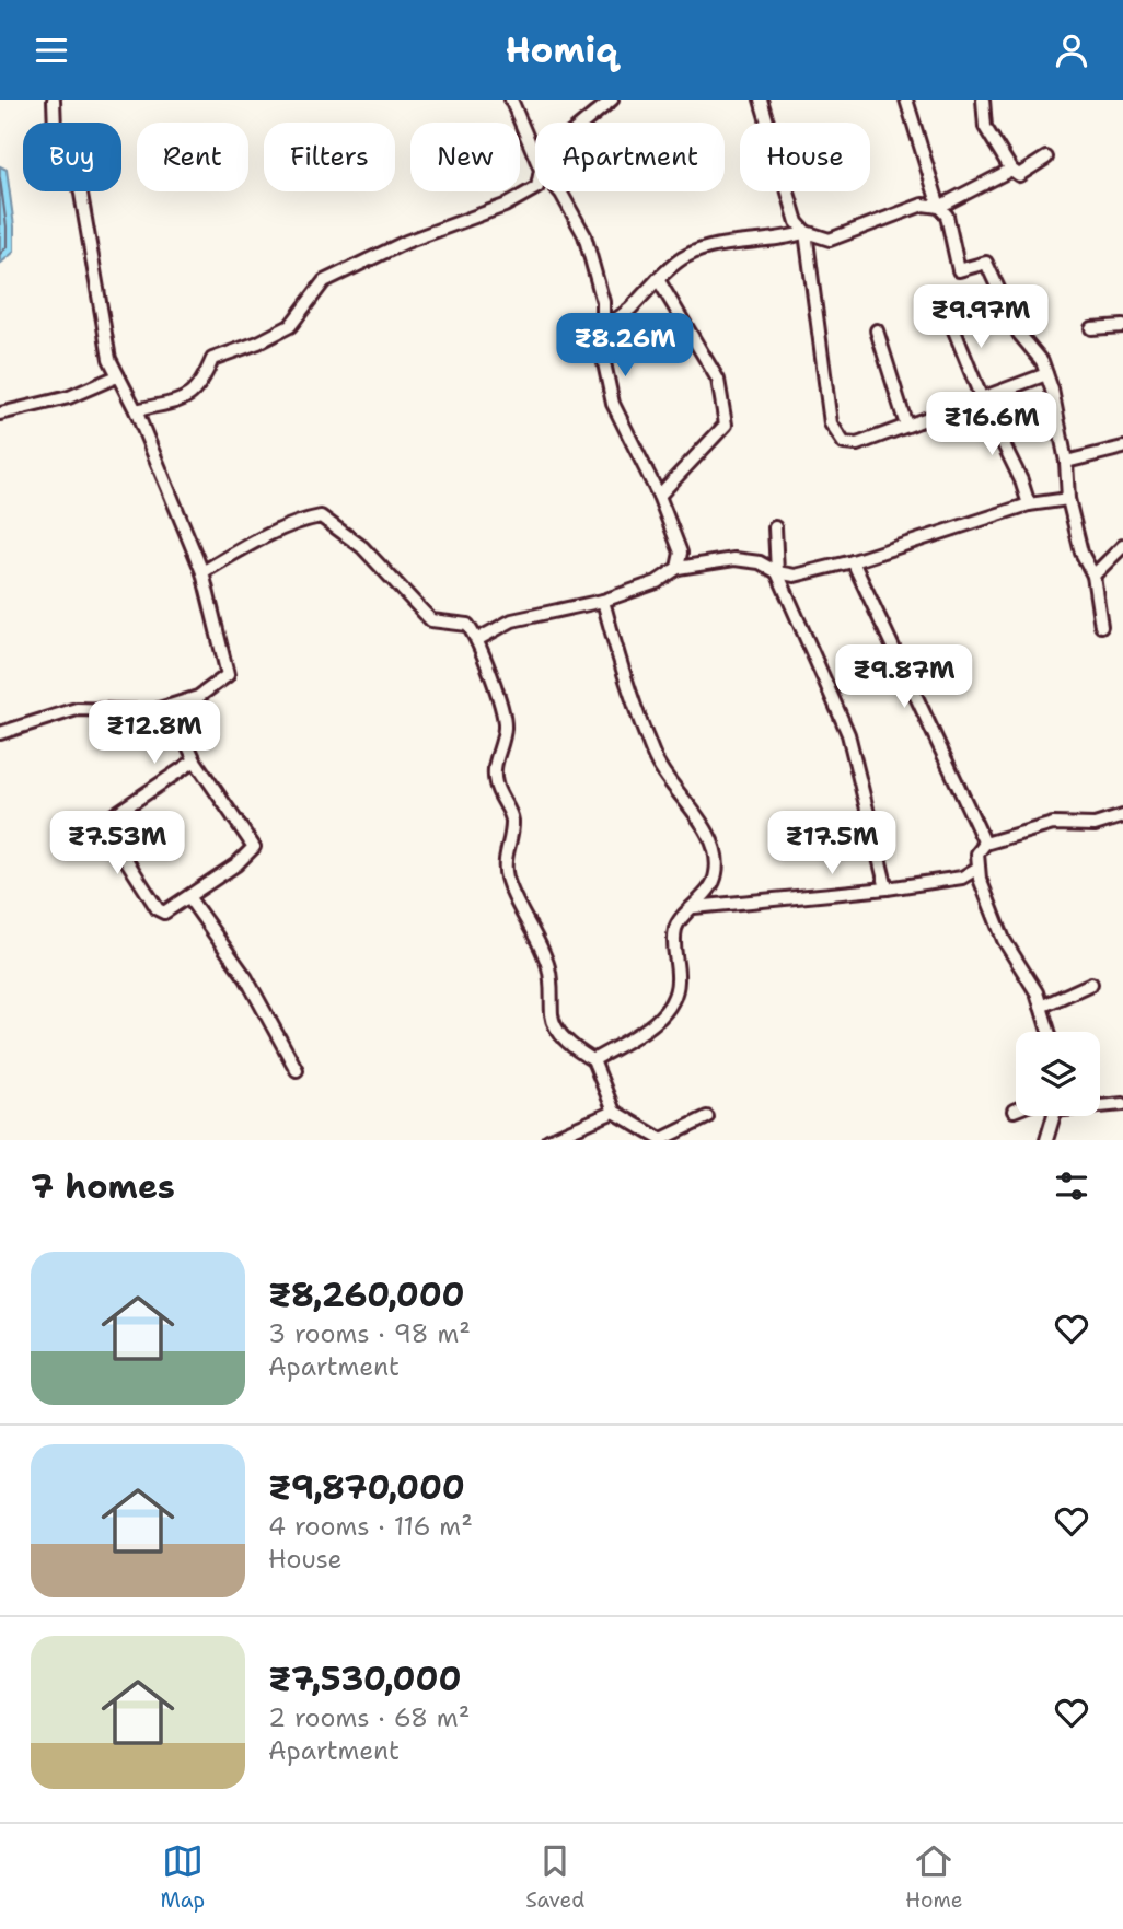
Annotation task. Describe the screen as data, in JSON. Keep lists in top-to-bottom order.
{
  "page": {
    "header": "Homiq",
    "chip": [
      "Buy",
      "Rent",
      "Filters",
      "New",
      "Apartment",
      "House"
    ],
    "price": [
      "₹9.97M",
      "₹8.26M",
      "₹16.6M",
      "₹9.87M",
      "₹12.8M",
      "₹7.53M",
      "₹17.5M"
    ],
    "heading": "7 homes",
    "list": [
      {
        "name": "₹8,260,000",
        "note": "3 rooms · 98 m² · Apartment"
      },
      {
        "name": "₹9,870,000",
        "note": "4 rooms · 116 m² · House"
      },
      {
        "name": "₹7,530,000",
        "note": "2 rooms · 68 m² · Apartment"
      }
    ],
    "tabs": ["Map", "Saved", "Home"]
  }
}
